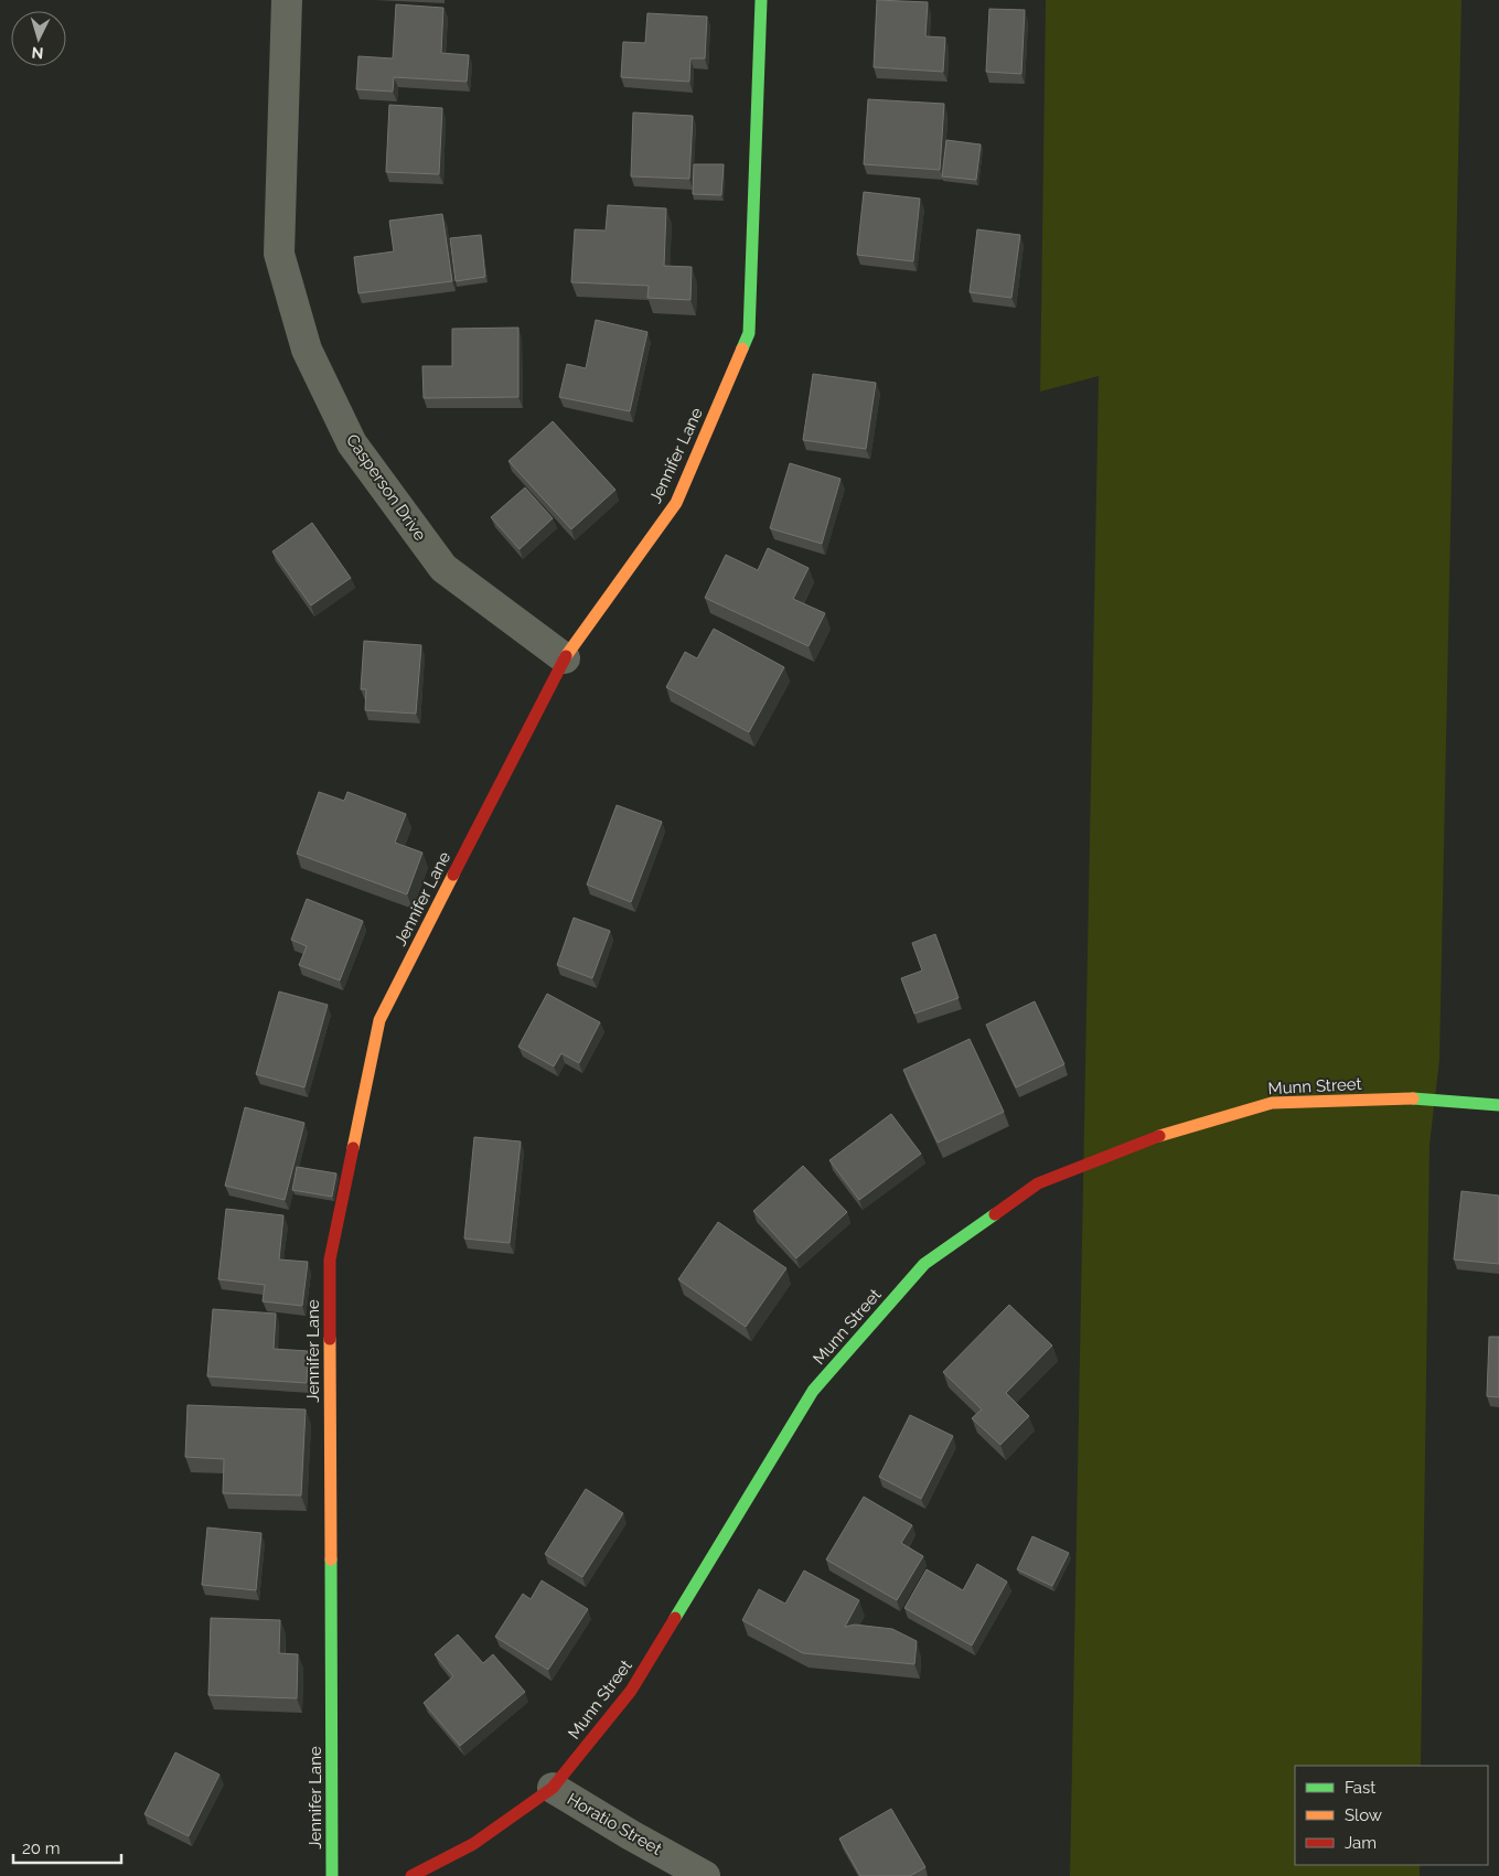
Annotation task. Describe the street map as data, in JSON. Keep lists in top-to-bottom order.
{
  "streets": {
    "street": [
      "Jennifer Lane",
      "Casperson Drive",
      "Munn Street",
      "Horatio Street"
    ]
  },
  "crossings": [
    ["Jennifer Lane", "Casperson Drive"],
    ["Munn Street", "Horatio Street"]
  ],
  "legend": ["Fast", "Slow", "Jam"],
  "scale_bar": "20 m",
  "north": "bottom"
}
